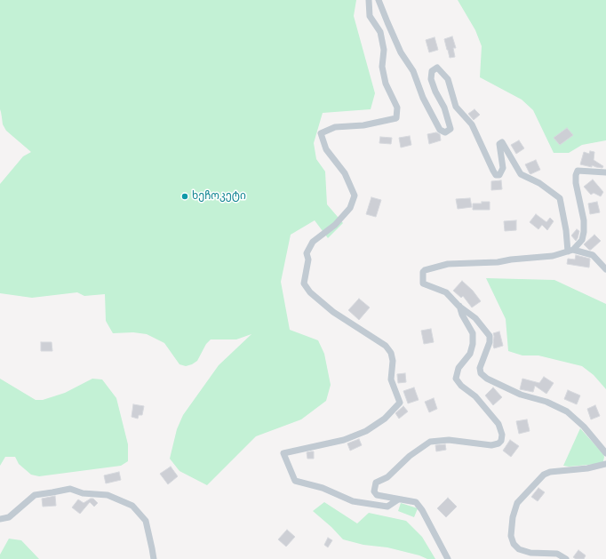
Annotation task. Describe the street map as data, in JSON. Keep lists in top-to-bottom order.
{
  "places": ["ხეჩოკეტი"]
}
